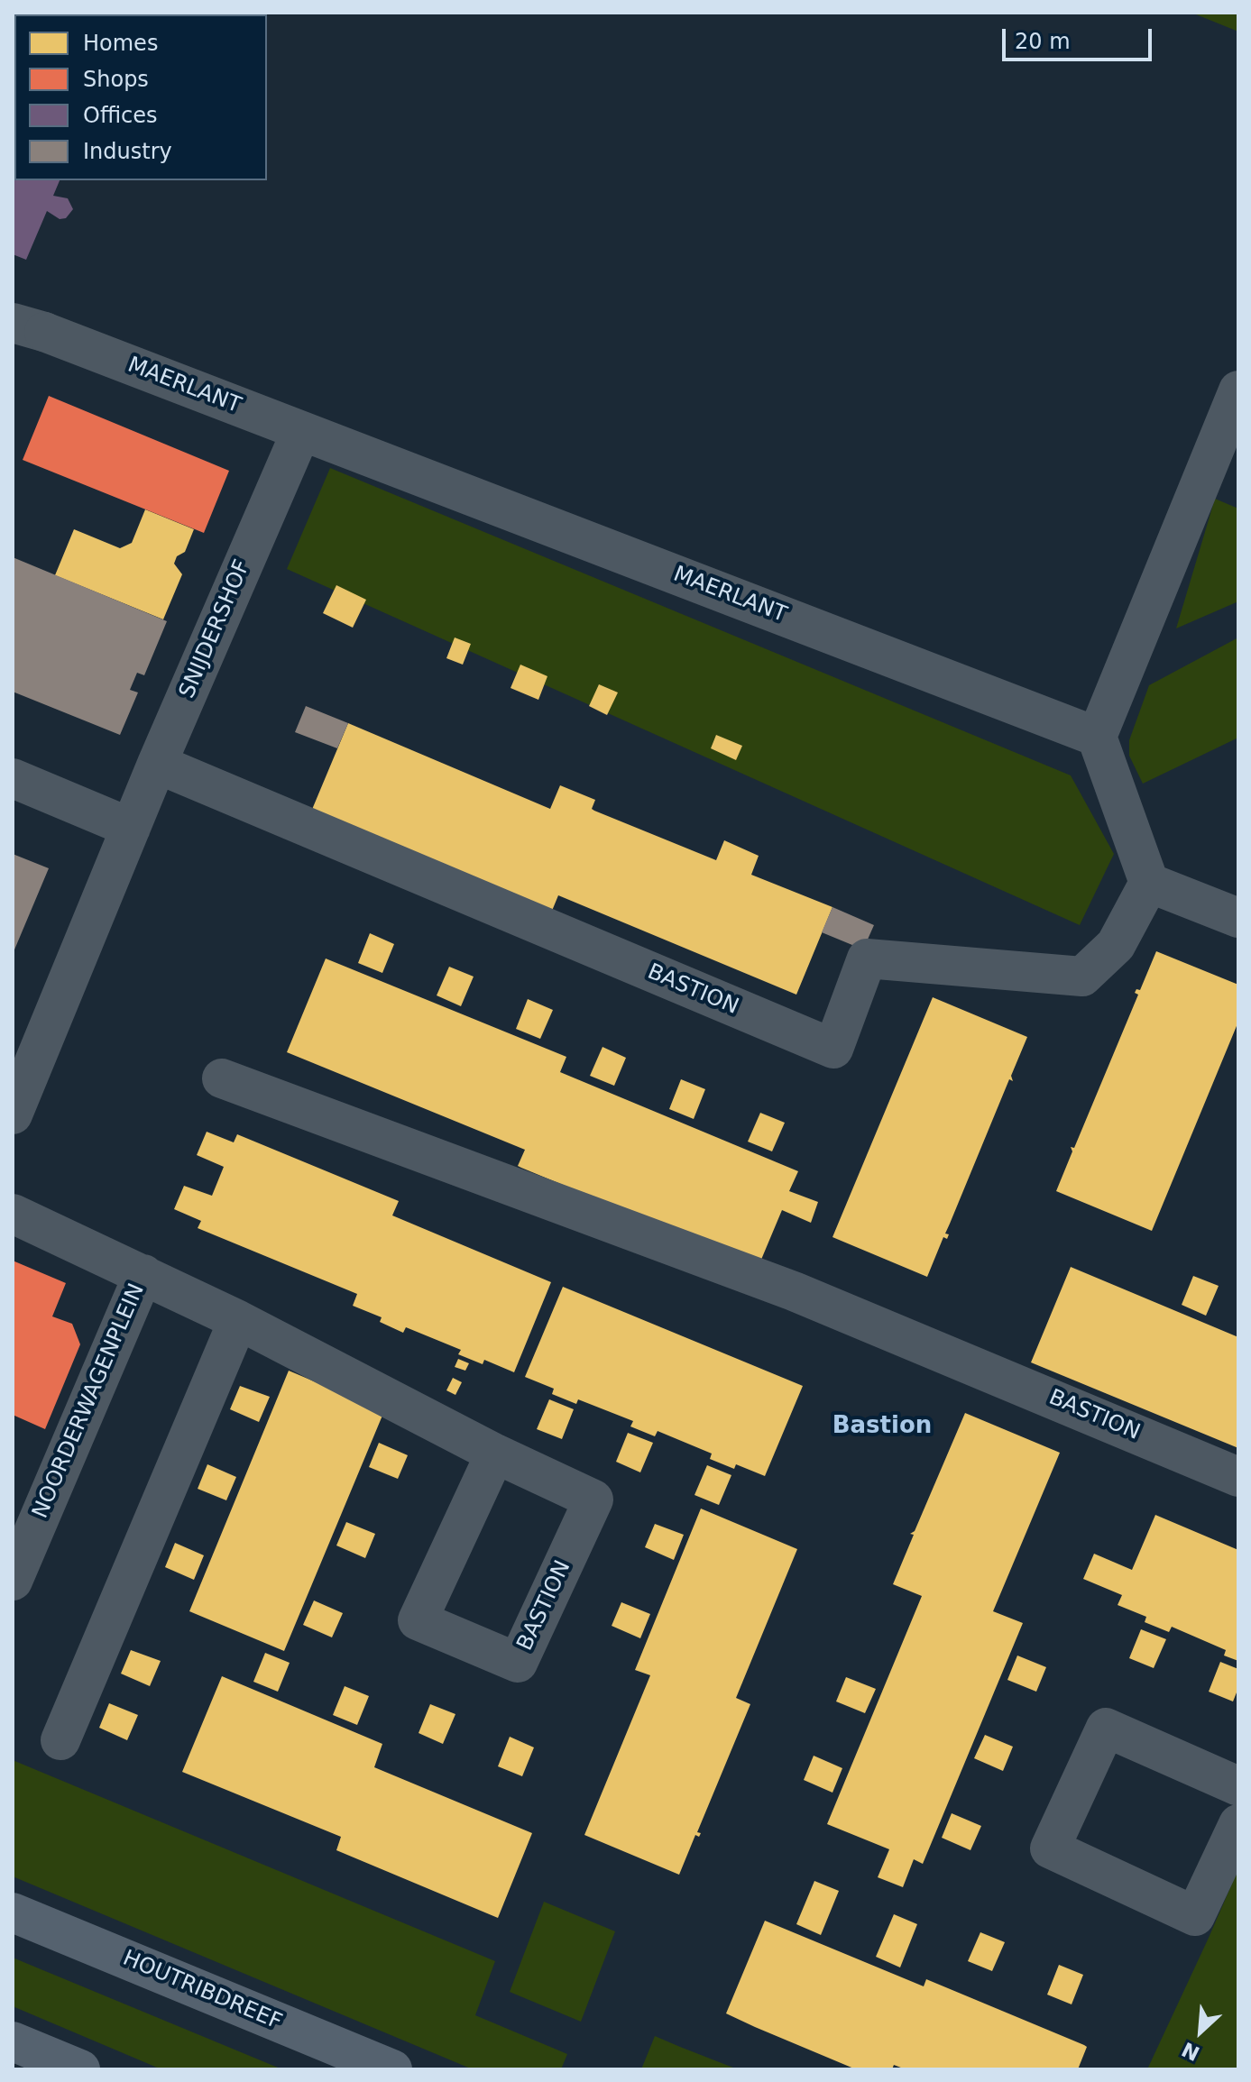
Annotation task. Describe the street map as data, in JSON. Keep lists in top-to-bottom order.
{
  "streets": {
    "main road": ["HOUTRIBDREEF"],
    "street": [
      "MAERLANT",
      "SNIJDERSHOF",
      "BASTION",
      "NOORDERWAGENPLEIN"
    ]
  },
  "crossings": [
    ["MAERLANT", "SNIJDERSHOF"],
    ["SNIJDERSHOF", "BASTION"],
    ["BASTION", "NOORDERWAGENPLEIN"]
  ],
  "districts": ["Bastion"],
  "legend": [
    "Homes",
    "Shops",
    "Offices",
    "Industry"
  ],
  "scale_bar": "20 m",
  "north": "bottom left"
}
